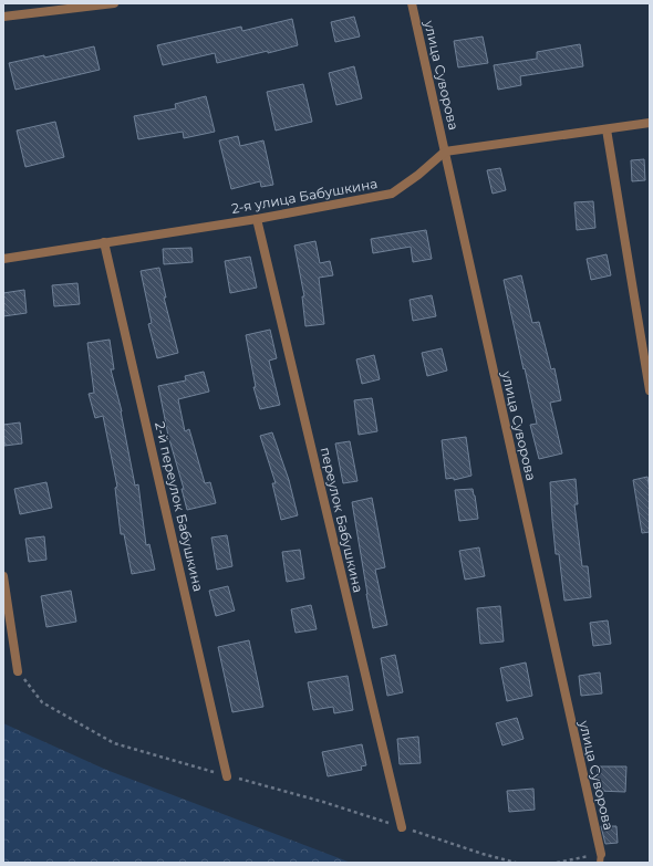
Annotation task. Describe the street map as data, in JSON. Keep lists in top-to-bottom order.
{
  "streets": {
    "street": [
      "улица Суворова",
      "2-я улица Бабушкина",
      "2-й переулок Бабушкина",
      "переулок Бабушкина"
    ]
  },
  "crossings": [
    ["улица Суворова", "2-я улица Бабушкина"],
    ["2-я улица Бабушкина", "2-й переулок Бабушкина"],
    ["2-я улица Бабушкина", "переулок Бабушкина"]
  ]
}
